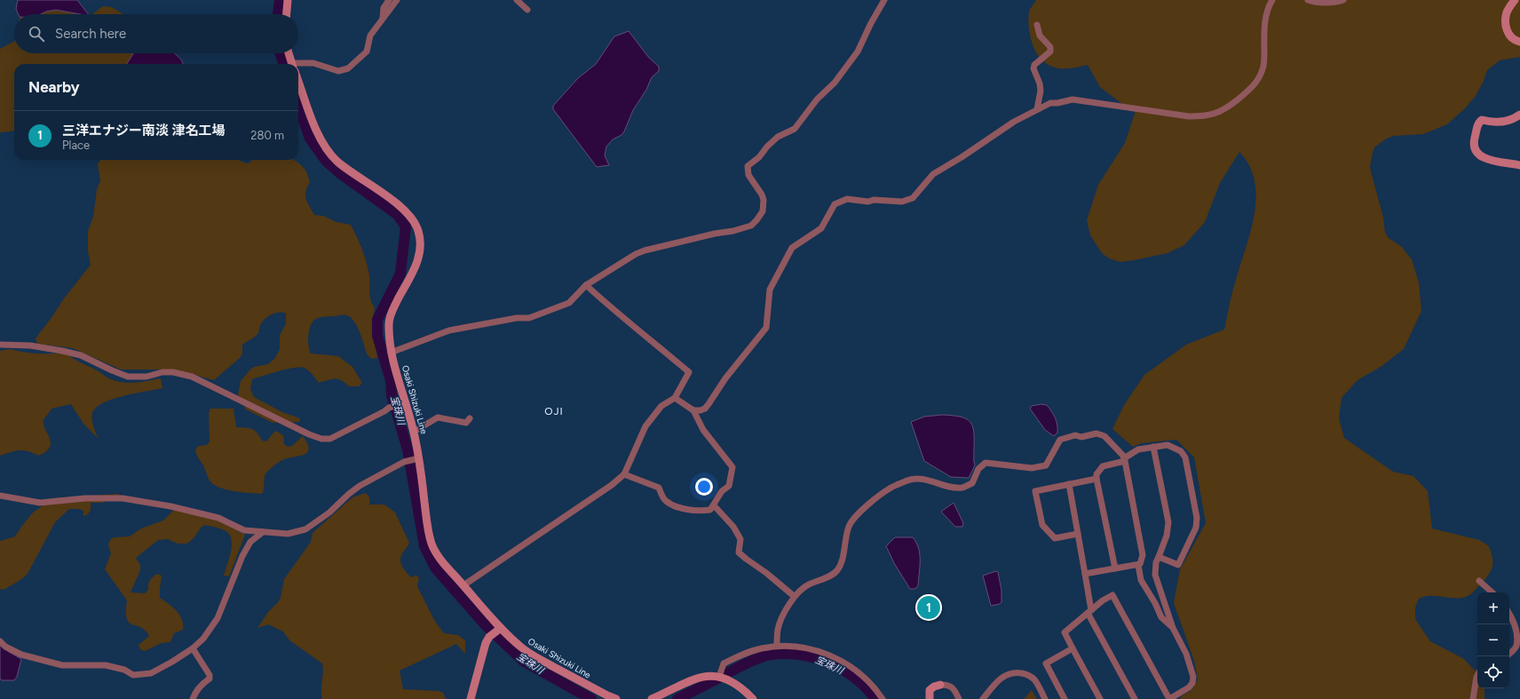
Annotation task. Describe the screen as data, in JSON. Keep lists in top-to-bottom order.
{
  "streets": {
    "main road": ["Osaki Shizuki Line"]
  },
  "districts": ["OJI"],
  "water": ["宝珠川"],
  "page": {
    "search": "Search here",
    "heading": "Nearby",
    "list": [
      {
        "mark": "1",
        "name": "三洋エナジー南淡 津名工場",
        "note": "Place",
        "value": "280 m"
      }
    ],
    "map_buttons": ["+", "−"],
    "pins": "1"
  }
}
